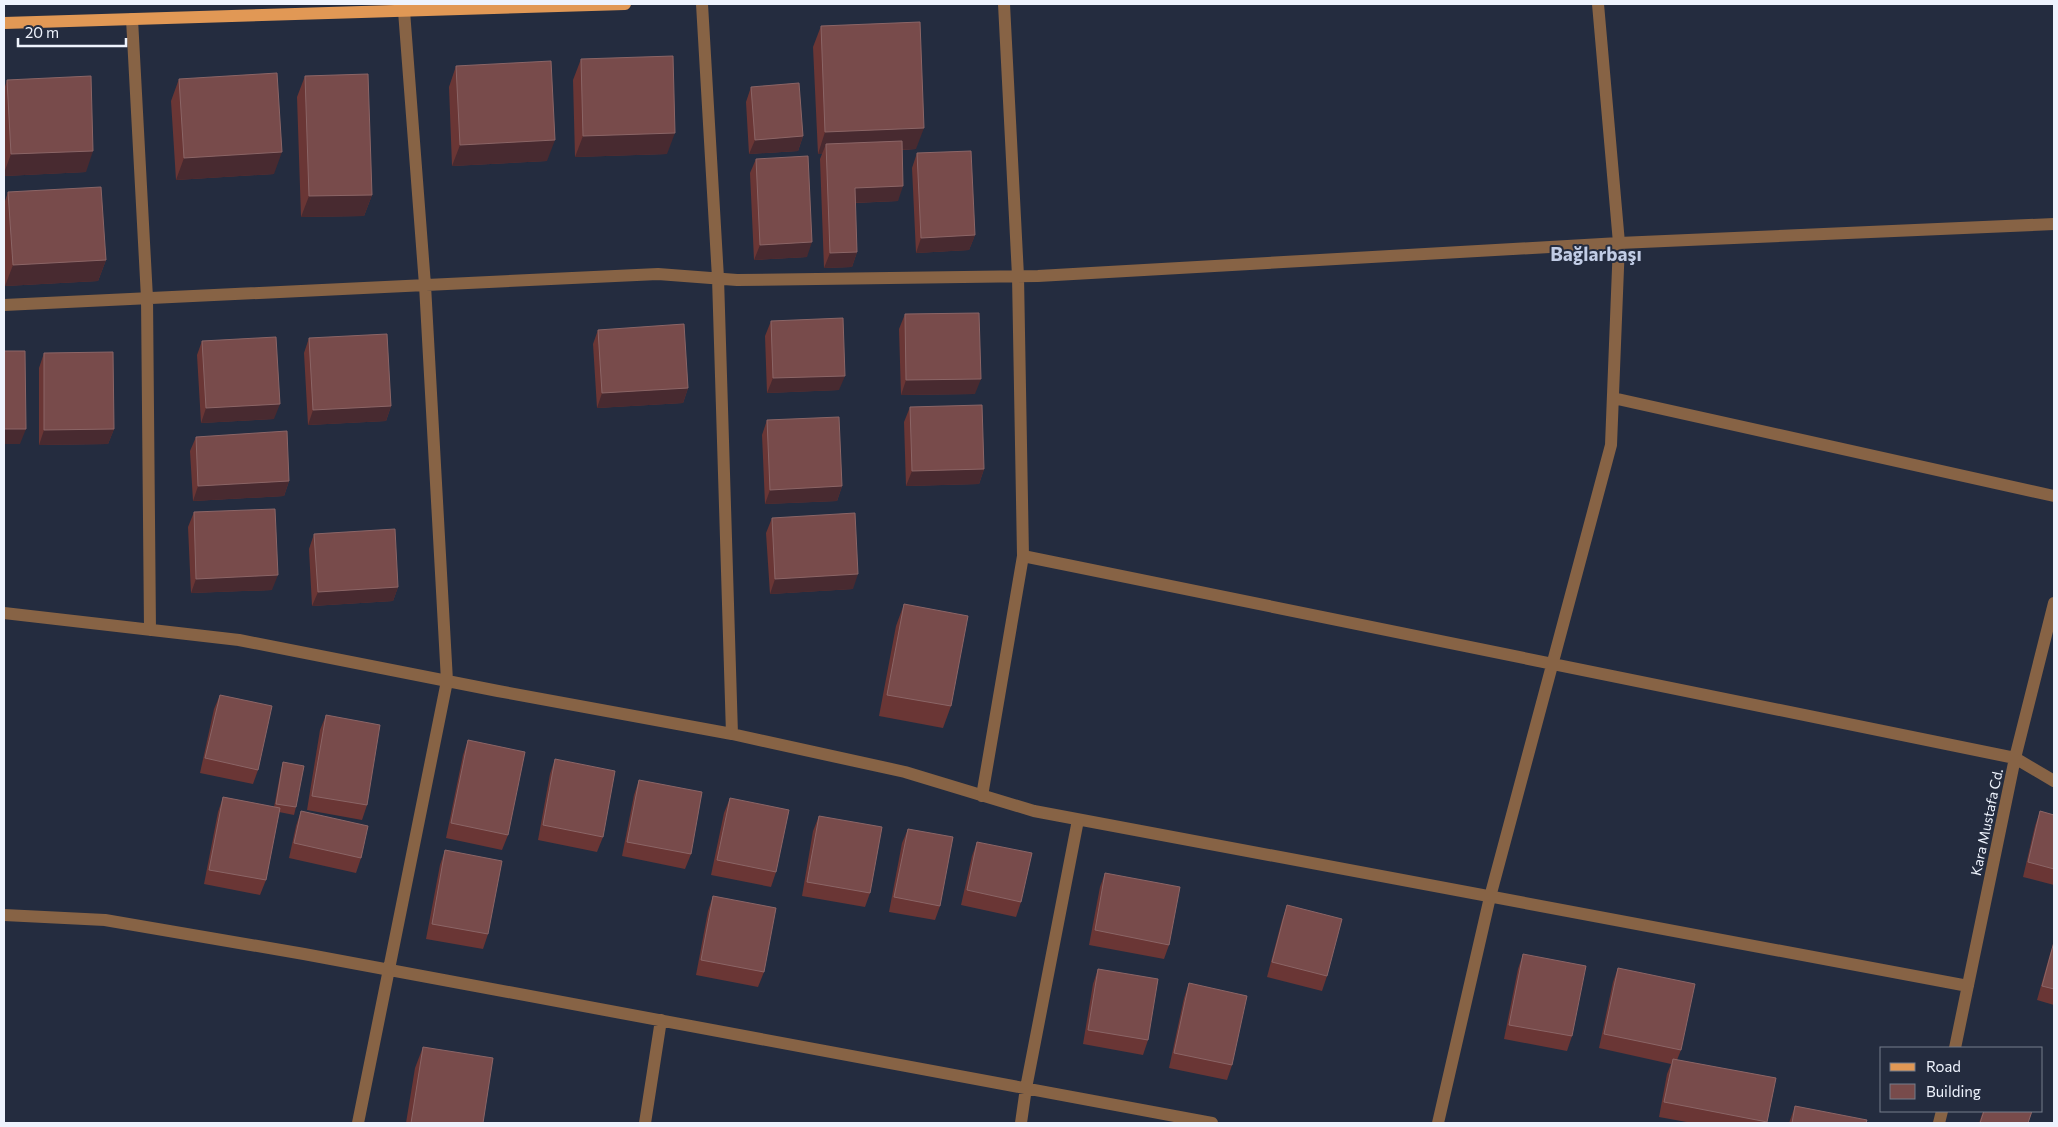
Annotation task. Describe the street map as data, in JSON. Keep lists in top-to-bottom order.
{
  "streets": {
    "street": ["Kara Mustafa Cd."]
  },
  "districts": ["Bağlarbaşı"],
  "legend": ["Road", "Building"],
  "scale_bar": "20 m"
}
